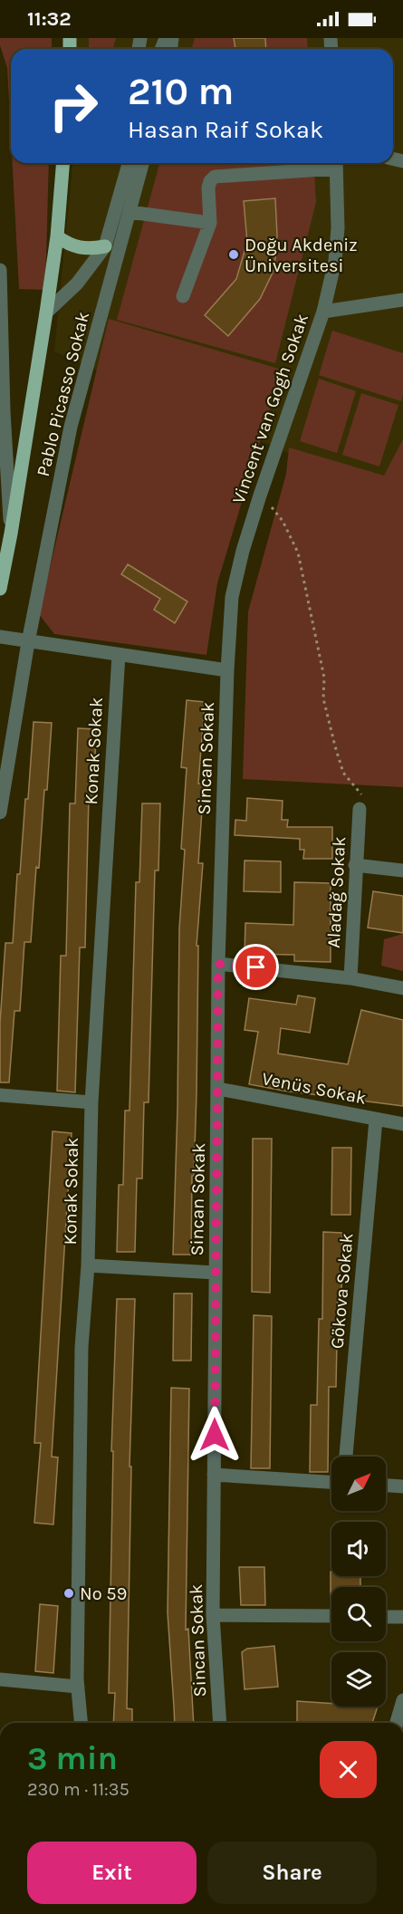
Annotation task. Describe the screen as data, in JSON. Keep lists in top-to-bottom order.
{
  "streets": {
    "street": [
      "Pablo Picasso Sokak",
      "Vincent van Gogh Sokak",
      "Konak Sokak",
      "Sincan Sokak",
      "Aladağ Sokak",
      "Venüs Sokak",
      "Gökova Sokak"
    ]
  },
  "crossings": [
    ["Vincent van Gogh Sokak", "Sincan Sokak"],
    ["Sincan Sokak", "Venüs Sokak"],
    ["Venüs Sokak", "Gökova Sokak"]
  ],
  "places": ["Doğu Akdeniz Üniversitesi", "No 59"],
  "north": "top right",
  "page": {
    "status": "11:32",
    "turn": ["210 m", "Hasan Raif Sokak"],
    "heading": ["3 min", "230 m · 11:35"],
    "buttons": ["Exit", "Share"]
  }
}
